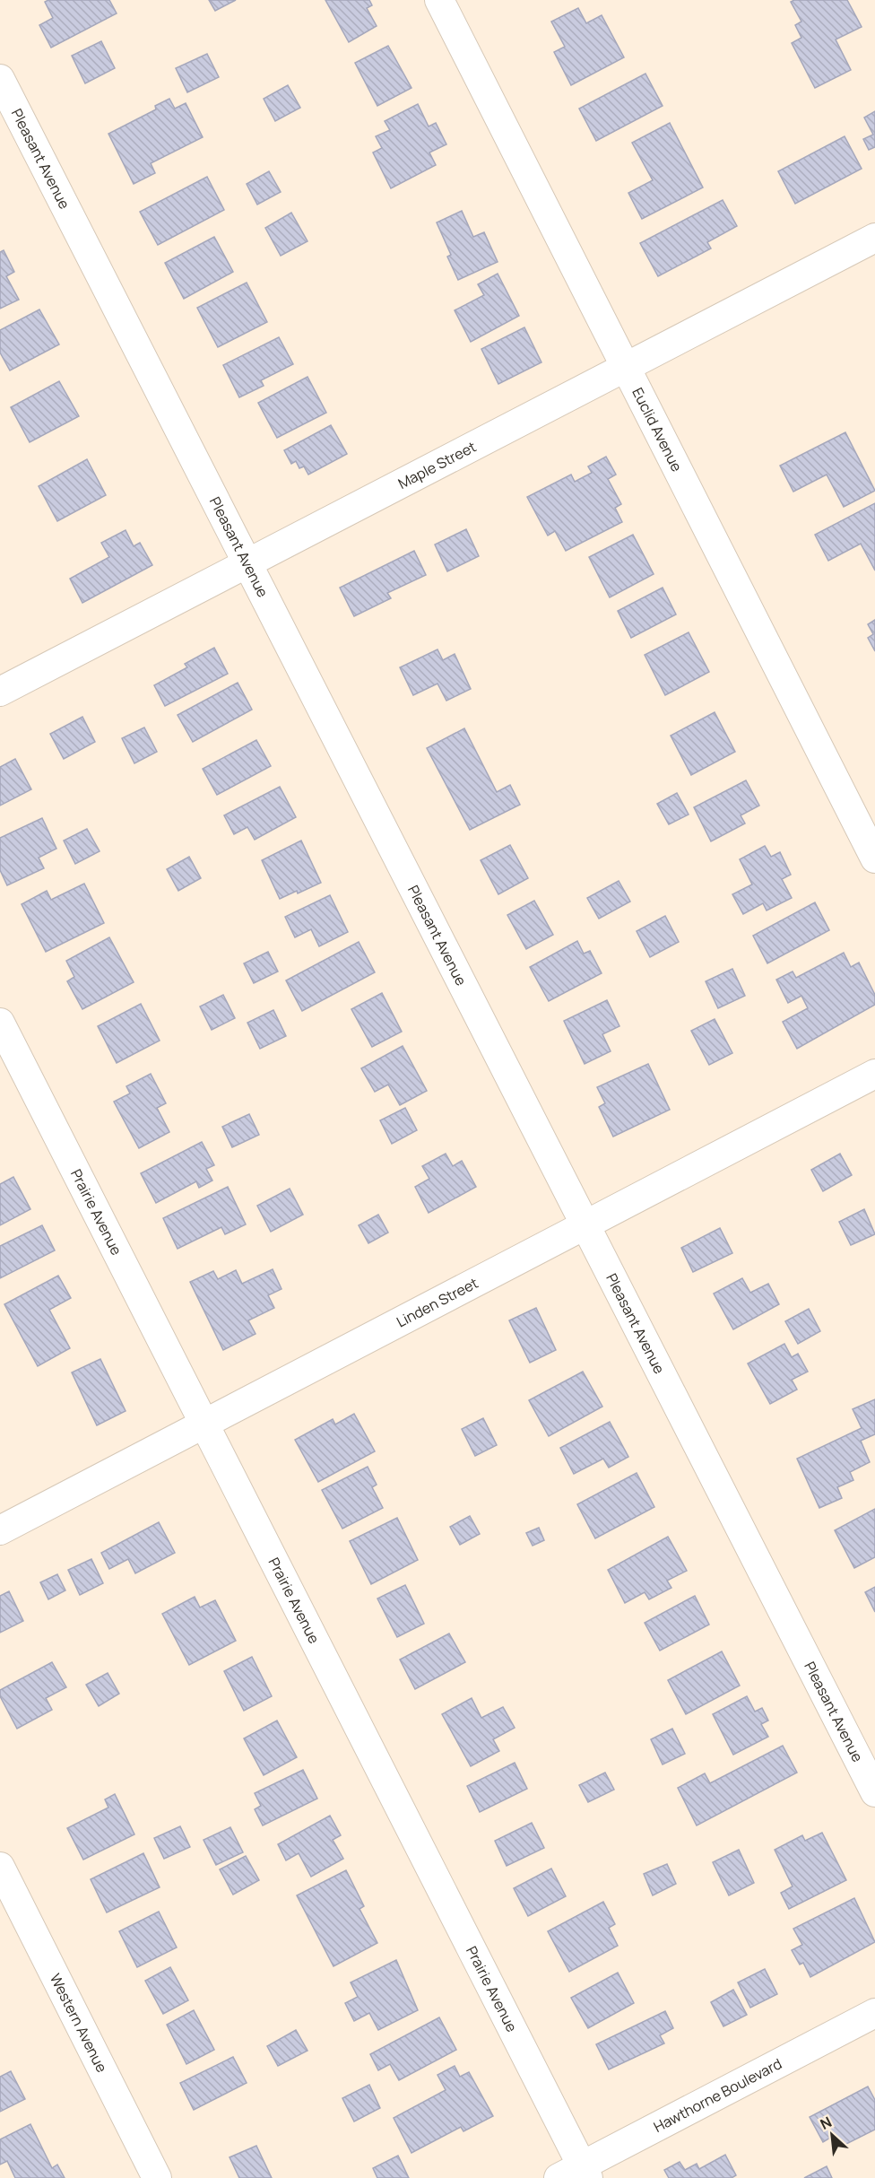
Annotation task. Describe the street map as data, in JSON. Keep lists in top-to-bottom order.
{
  "streets": {
    "street": [
      "Pleasant Avenue",
      "Euclid Avenue",
      "Maple Street",
      "Prairie Avenue",
      "Linden Street",
      "Western Avenue",
      "Hawthorne Boulevard"
    ]
  },
  "crossings": [
    ["Pleasant Avenue", "Maple Street"],
    ["Pleasant Avenue", "Linden Street"],
    ["Euclid Avenue", "Maple Street"],
    ["Prairie Avenue", "Linden Street"],
    ["Prairie Avenue", "Hawthorne Boulevard"]
  ],
  "north": "top left"
}
